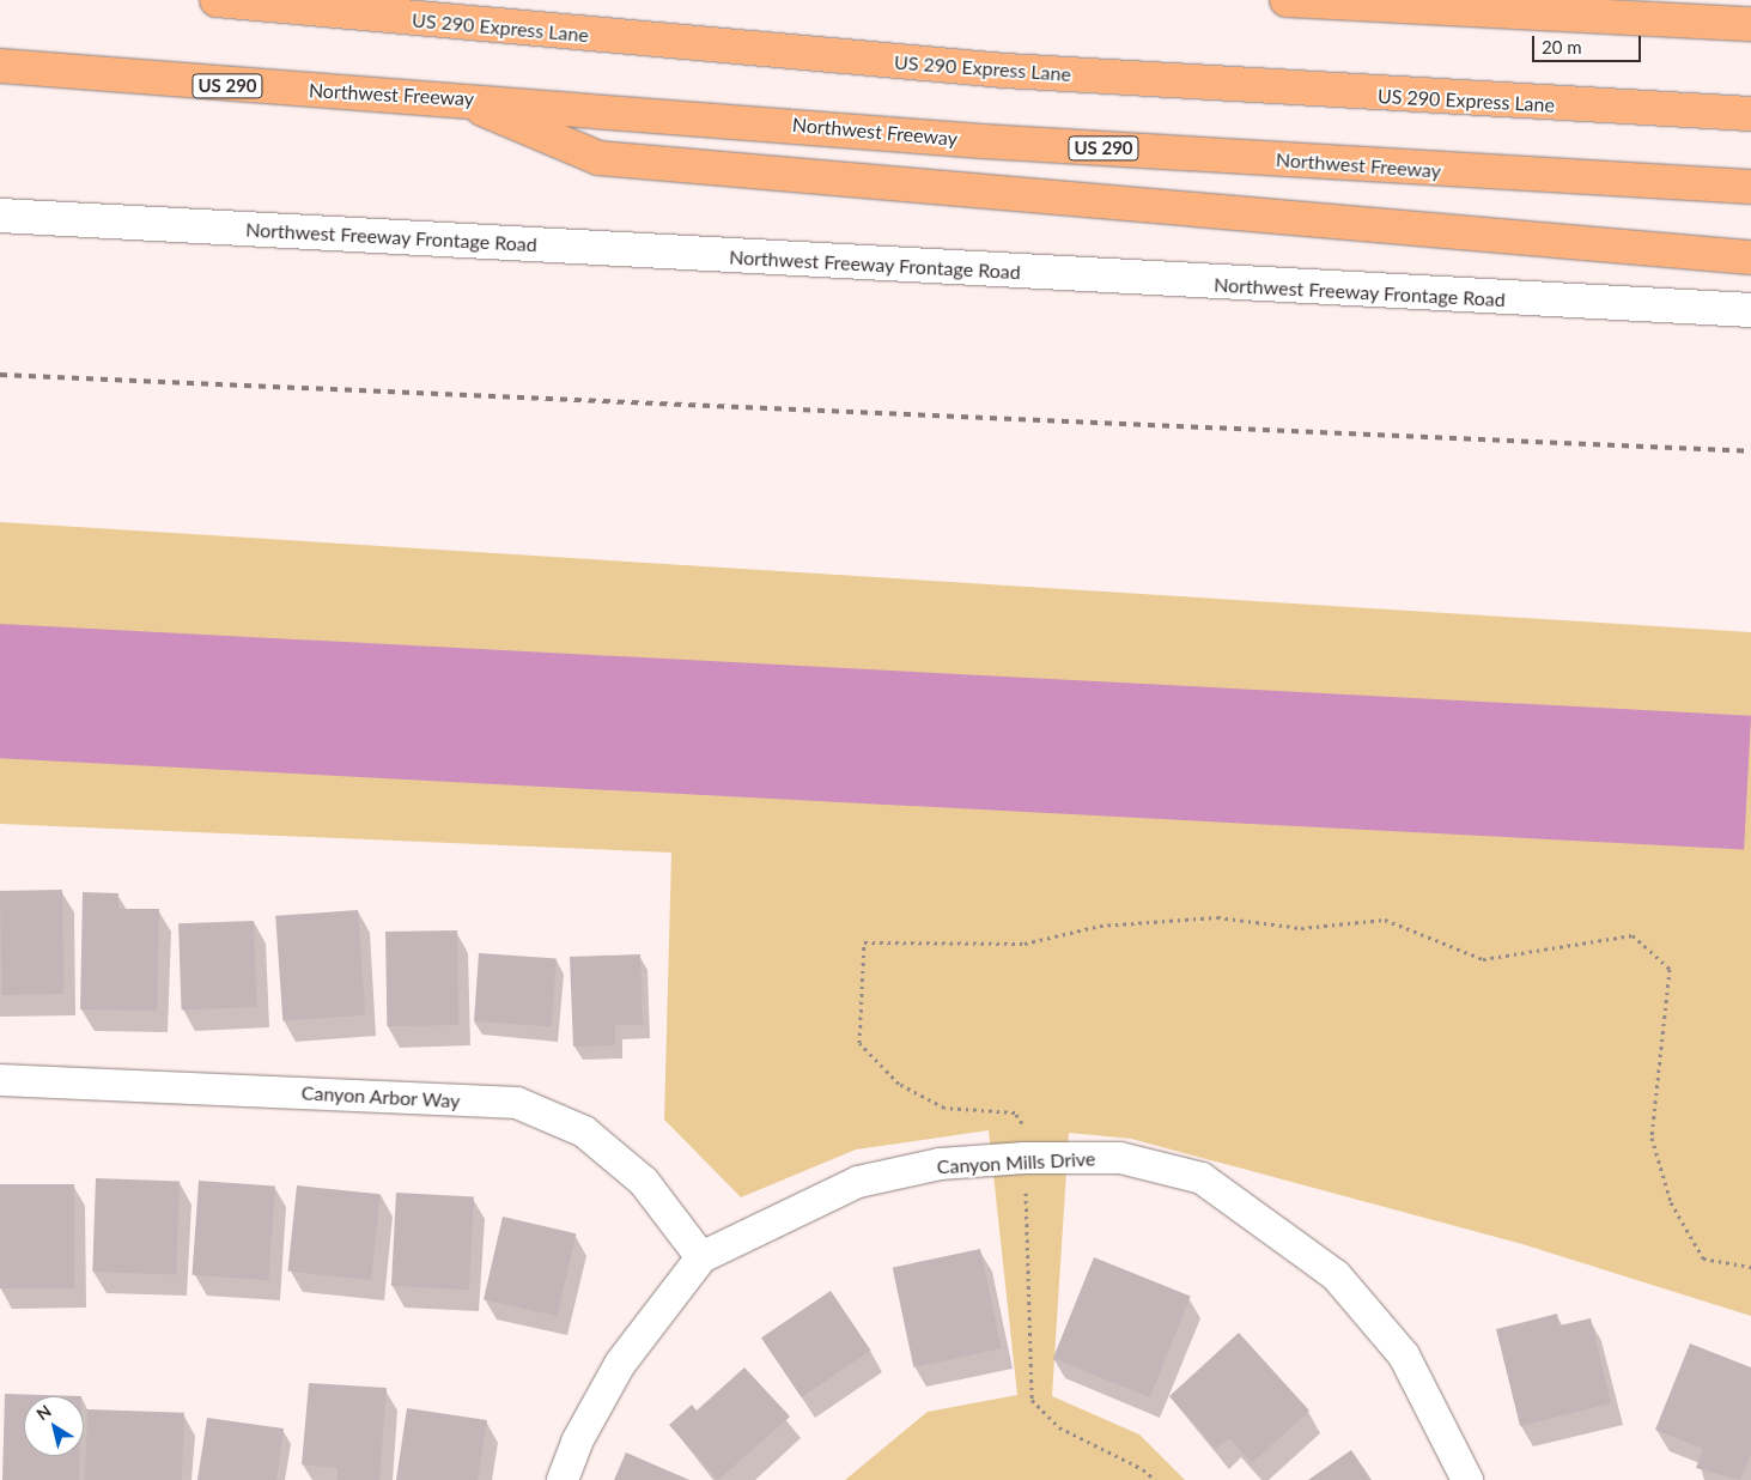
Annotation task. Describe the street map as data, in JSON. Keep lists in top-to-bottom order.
{
  "streets": {
    "highway": ["US 290 Express Lane", "US 290", "Northwest Freeway"],
    "main road": ["Northwest Freeway Frontage Road"],
    "street": ["Canyon Arbor Way", "Canyon Mills Drive"]
  },
  "crossings": [
    ["Canyon Arbor Way", "Canyon Mills Drive"]
  ],
  "scale_bar": "20 m",
  "north": "top left"
}
